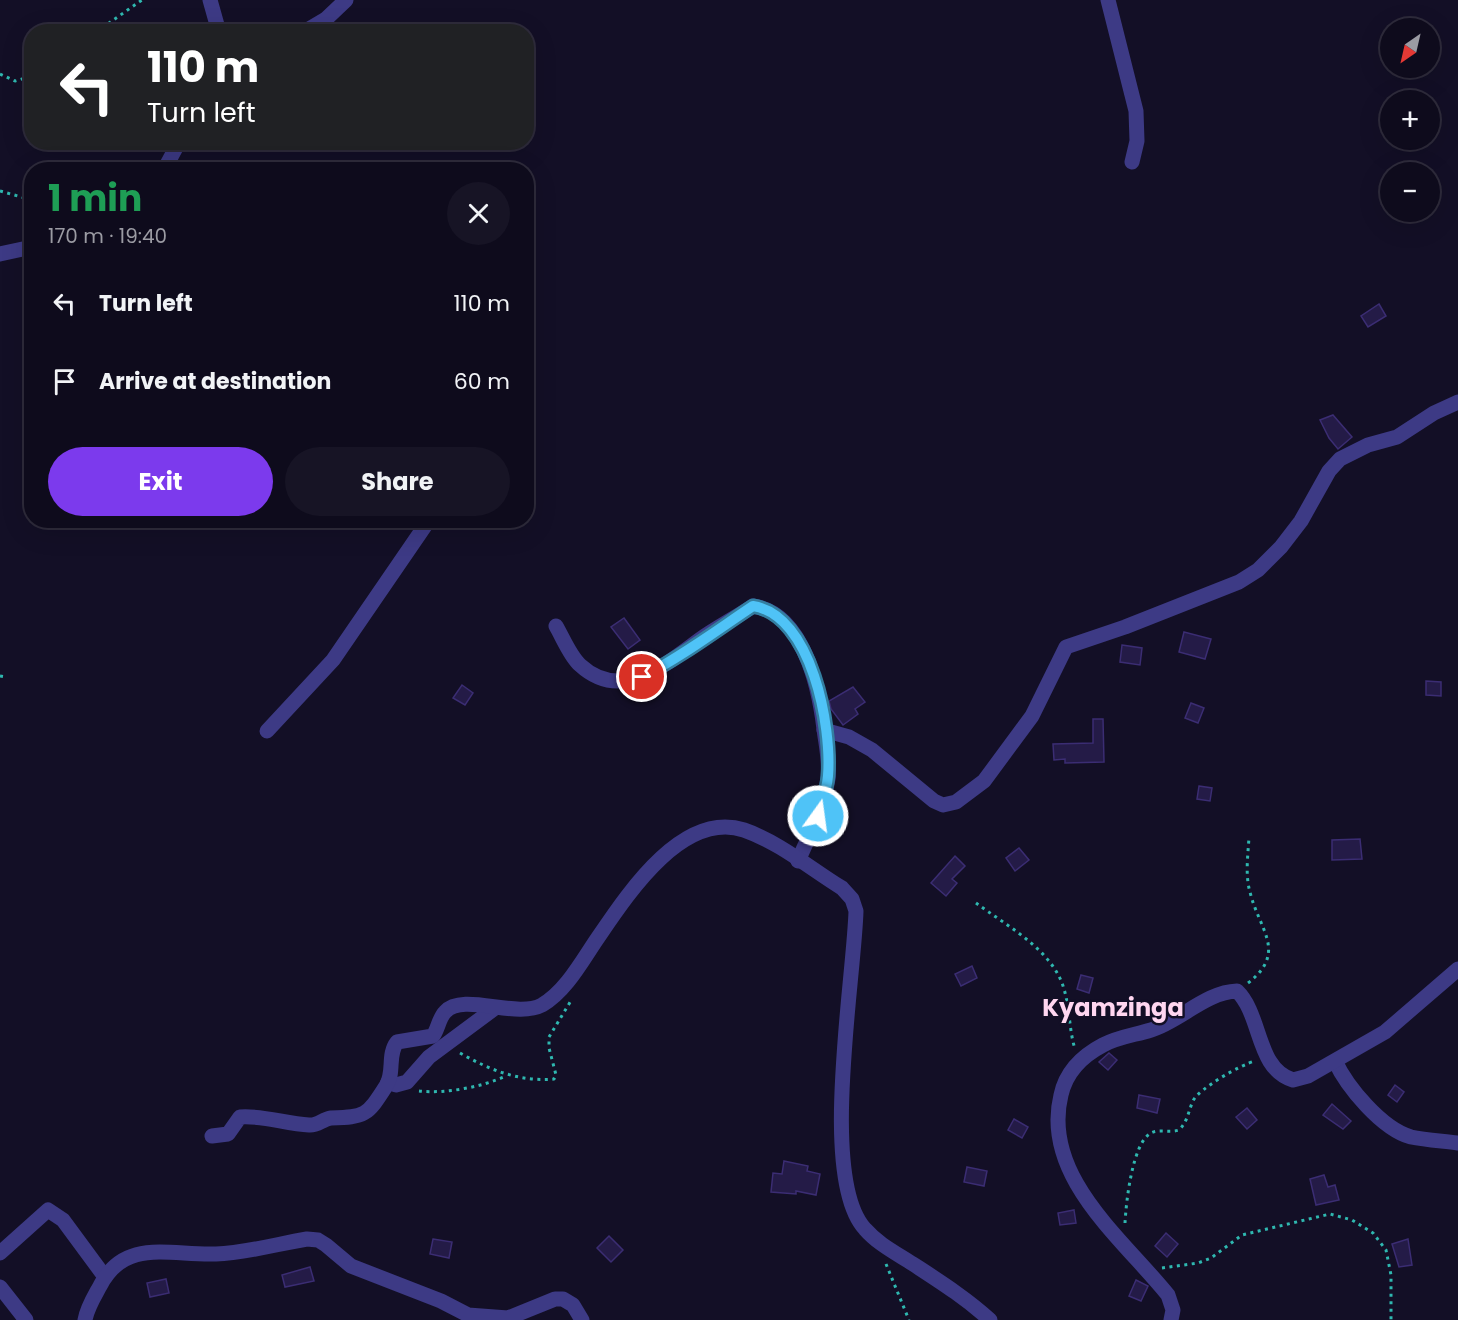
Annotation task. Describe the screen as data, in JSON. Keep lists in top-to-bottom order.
{
  "districts": ["Kyamzinga"],
  "north": "bottom left",
  "page": {
    "map_buttons": ["+", "−"],
    "turn": ["110 m", "Turn left"],
    "heading": ["1 min", "170 m · 19:40"],
    "list": [
      {
        "name": "Turn left",
        "value": "110 m"
      },
      {
        "name": "Arrive at destination",
        "value": "60 m"
      }
    ],
    "buttons": ["Exit", "Share"]
  }
}
